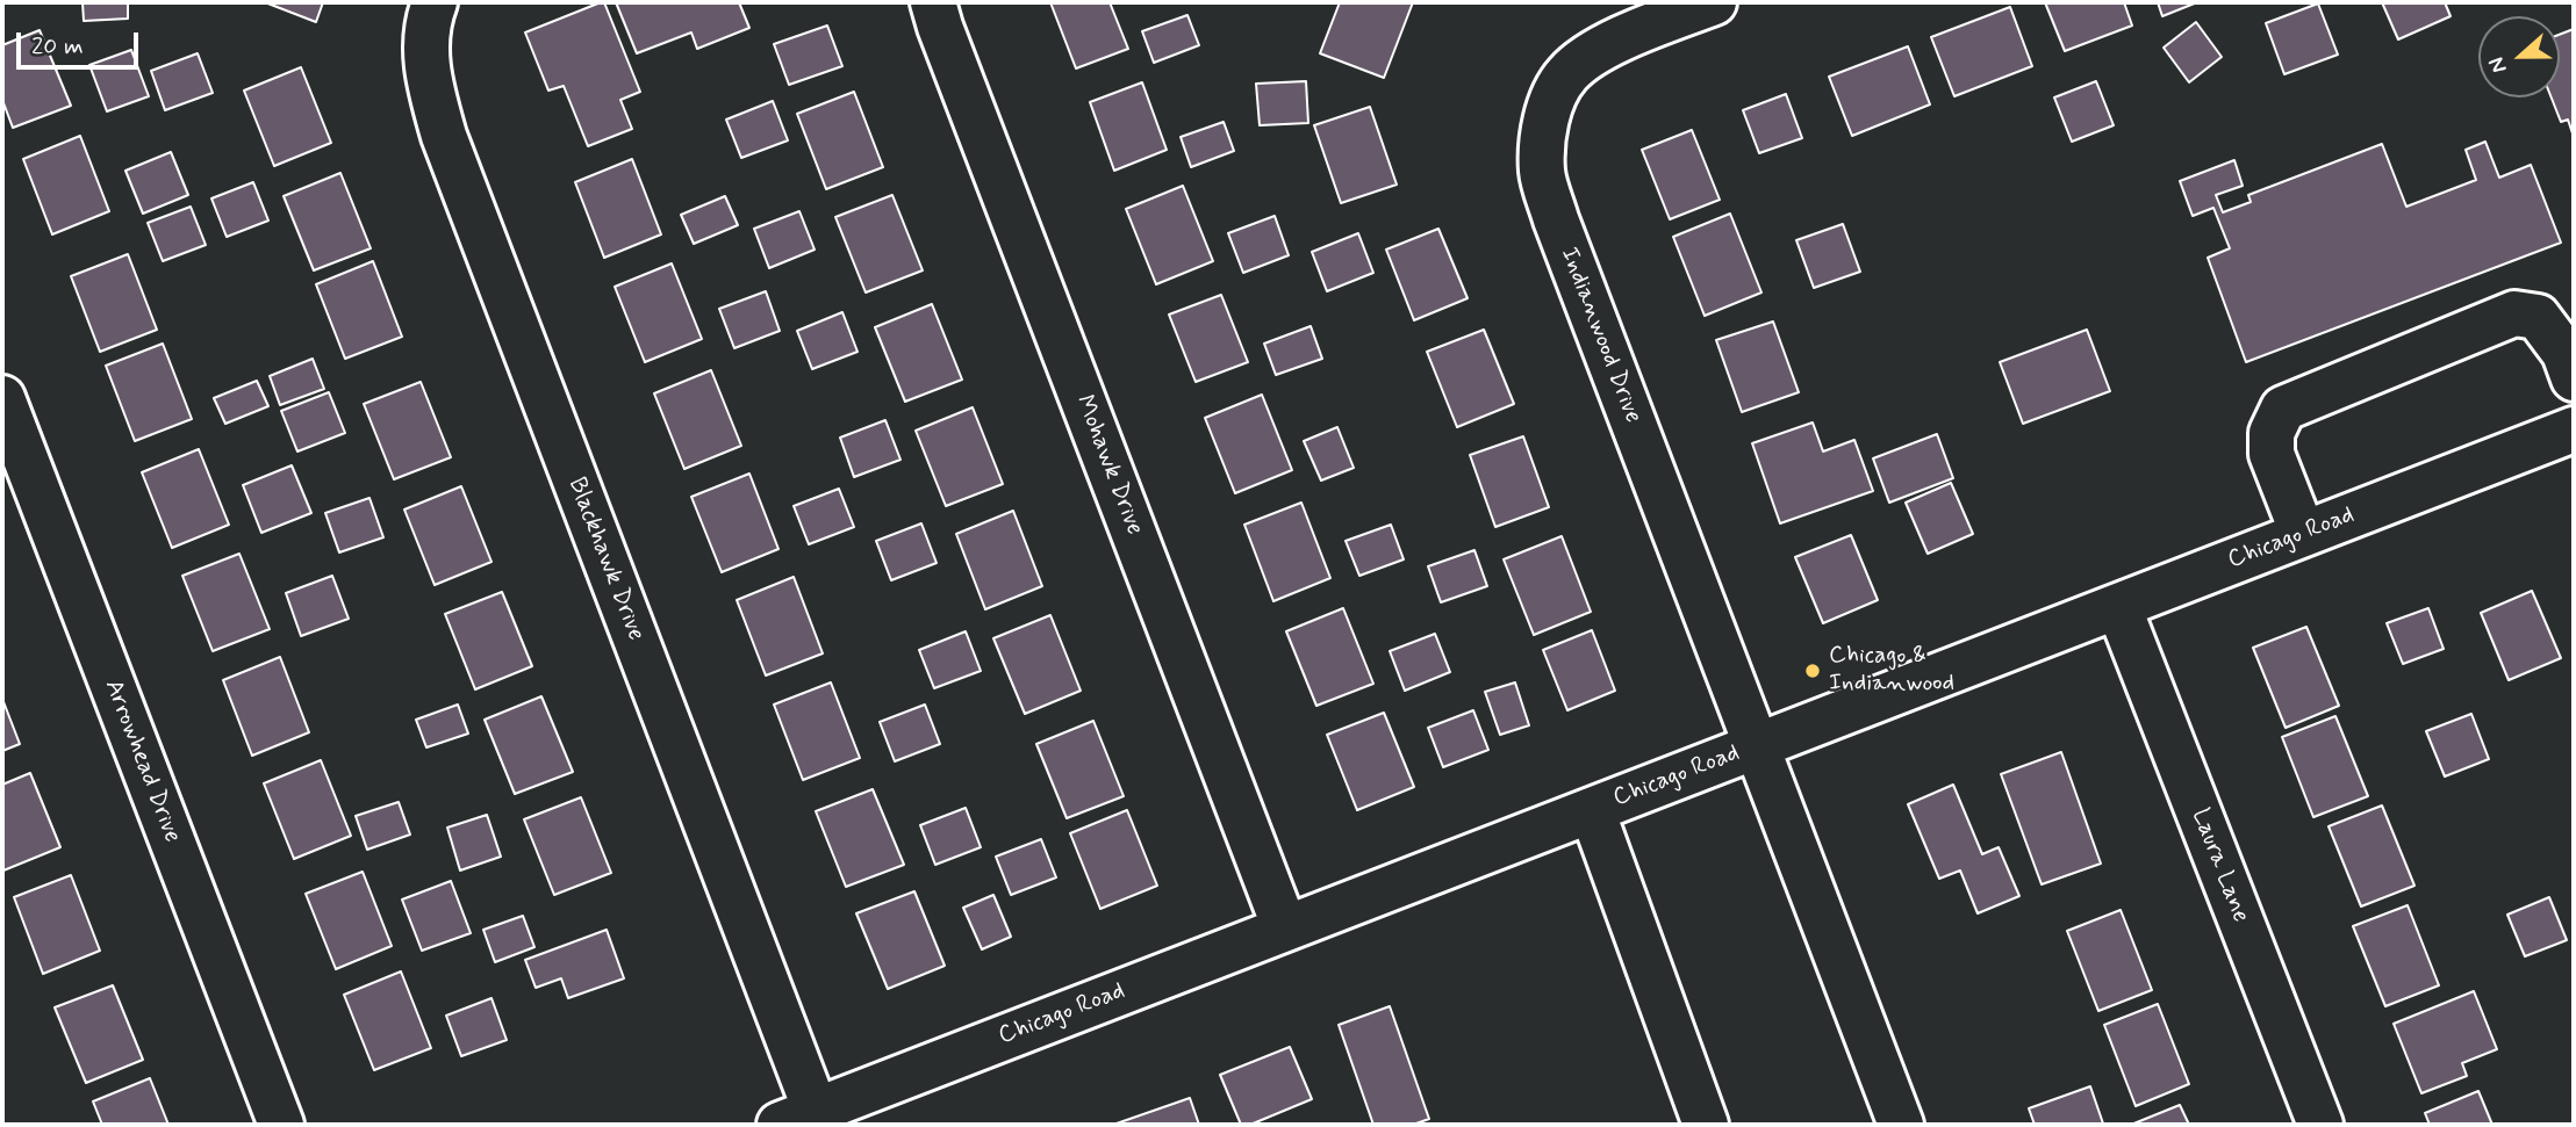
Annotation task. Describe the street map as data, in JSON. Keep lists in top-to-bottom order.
{
  "streets": {
    "street": [
      "Indianwood Drive",
      "Mohawk Drive",
      "Chicago Road",
      "Blackhawk Drive",
      "Arrowhead Drive",
      "Laura Lane"
    ]
  },
  "crossings": [
    ["Indianwood Drive", "Chicago Road"],
    ["Mohawk Drive", "Chicago Road"],
    ["Chicago Road", "Blackhawk Drive"],
    ["Chicago Road", "Laura Lane"]
  ],
  "places": ["Chicago & Indianwood"],
  "scale_bar": "20 m",
  "north": "left"
}
